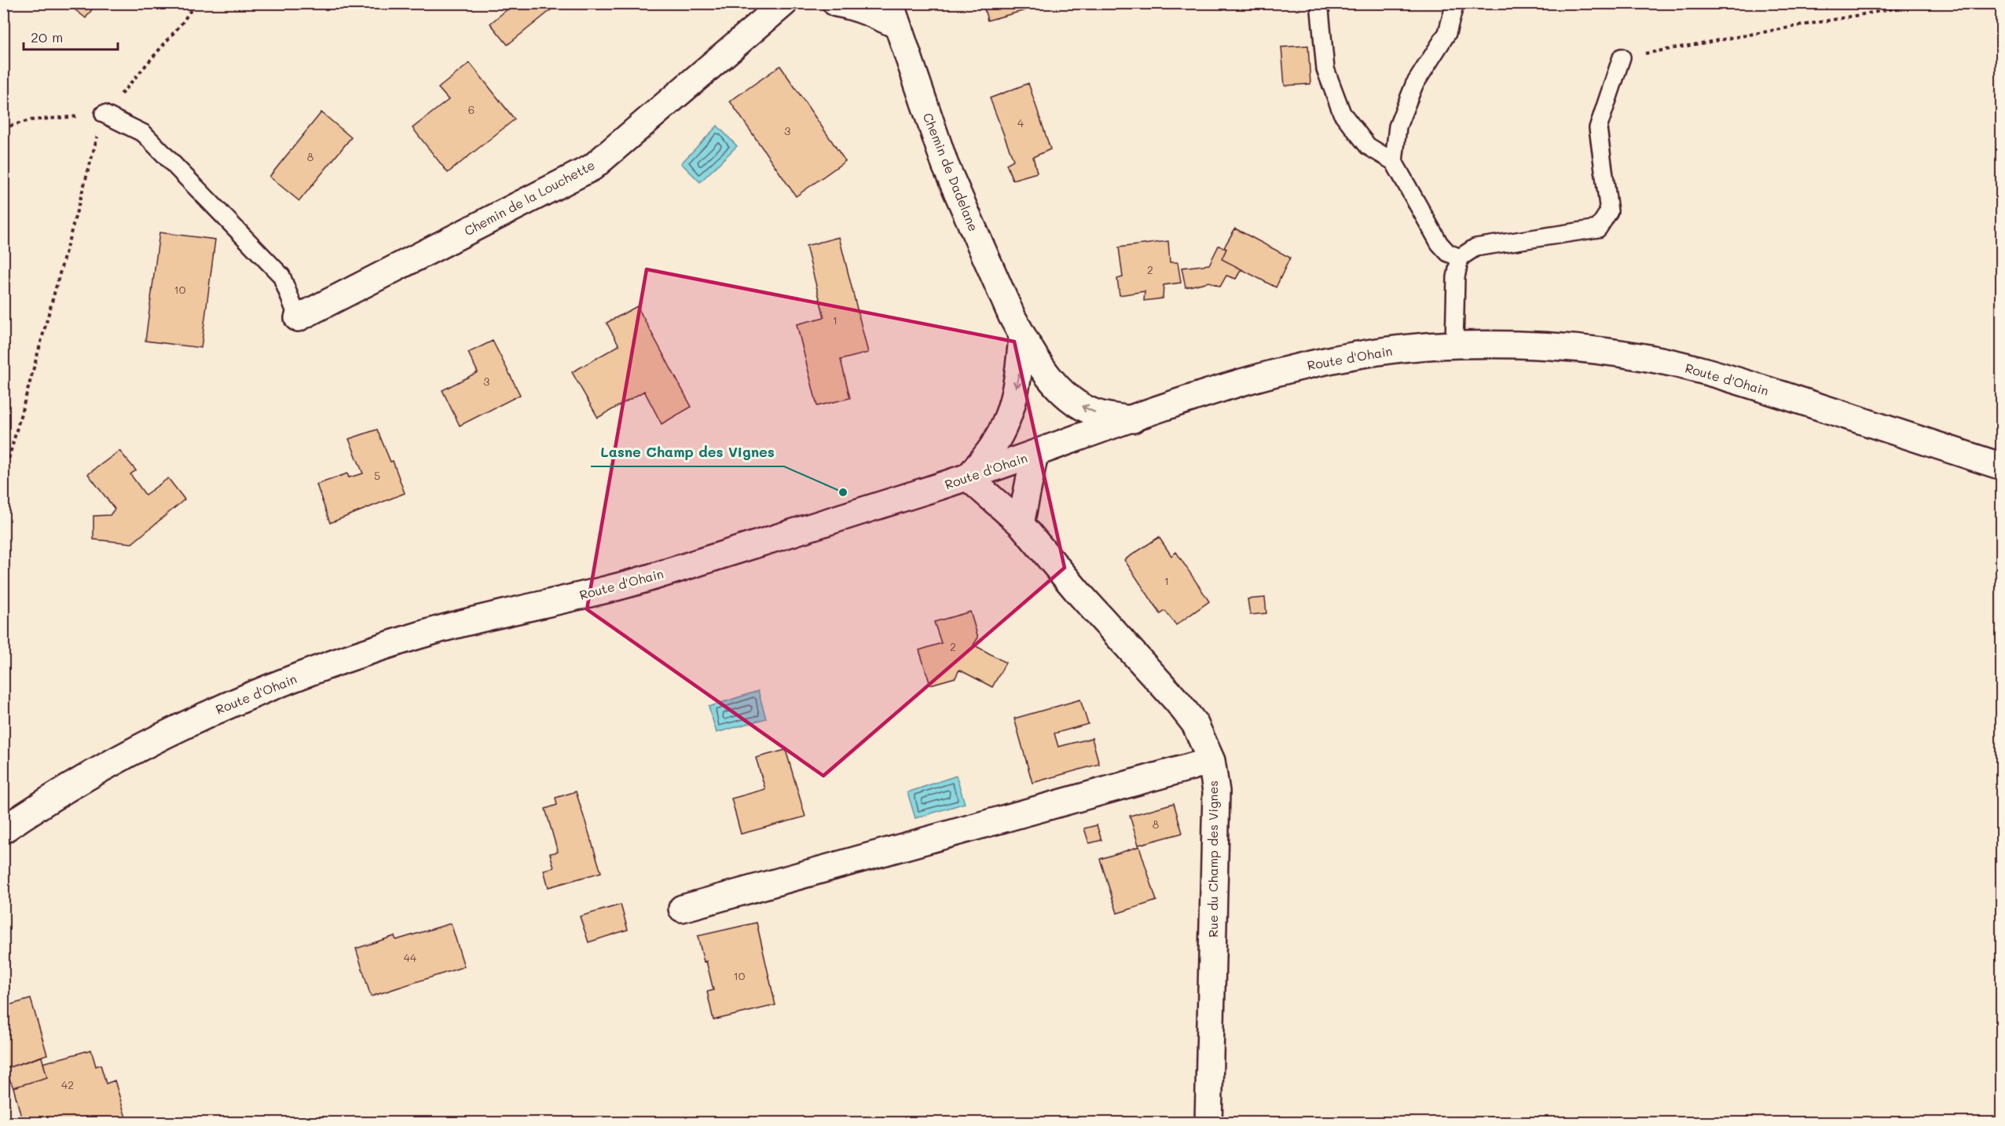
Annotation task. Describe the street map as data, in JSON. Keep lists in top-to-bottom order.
{
  "streets": {
    "street": [
      "Chemin de Dadelane",
      "Chemin de la Louchette",
      "Route d'Ohain",
      "Rue du Champ des Vignes"
    ]
  },
  "crossings": [
    ["Chemin de Dadelane", "Route d'Ohain"],
    ["Route d'Ohain", "Rue du Champ des Vignes"]
  ],
  "places": ["Lasne Champ des Vignes"],
  "house_numbers": [
    "6",
    "4",
    "3",
    "8",
    "2",
    "10",
    "1",
    "1",
    "3",
    "5",
    "1",
    "2",
    "8",
    "44",
    "10",
    "42"
  ],
  "scale_bar": "20 m"
}
